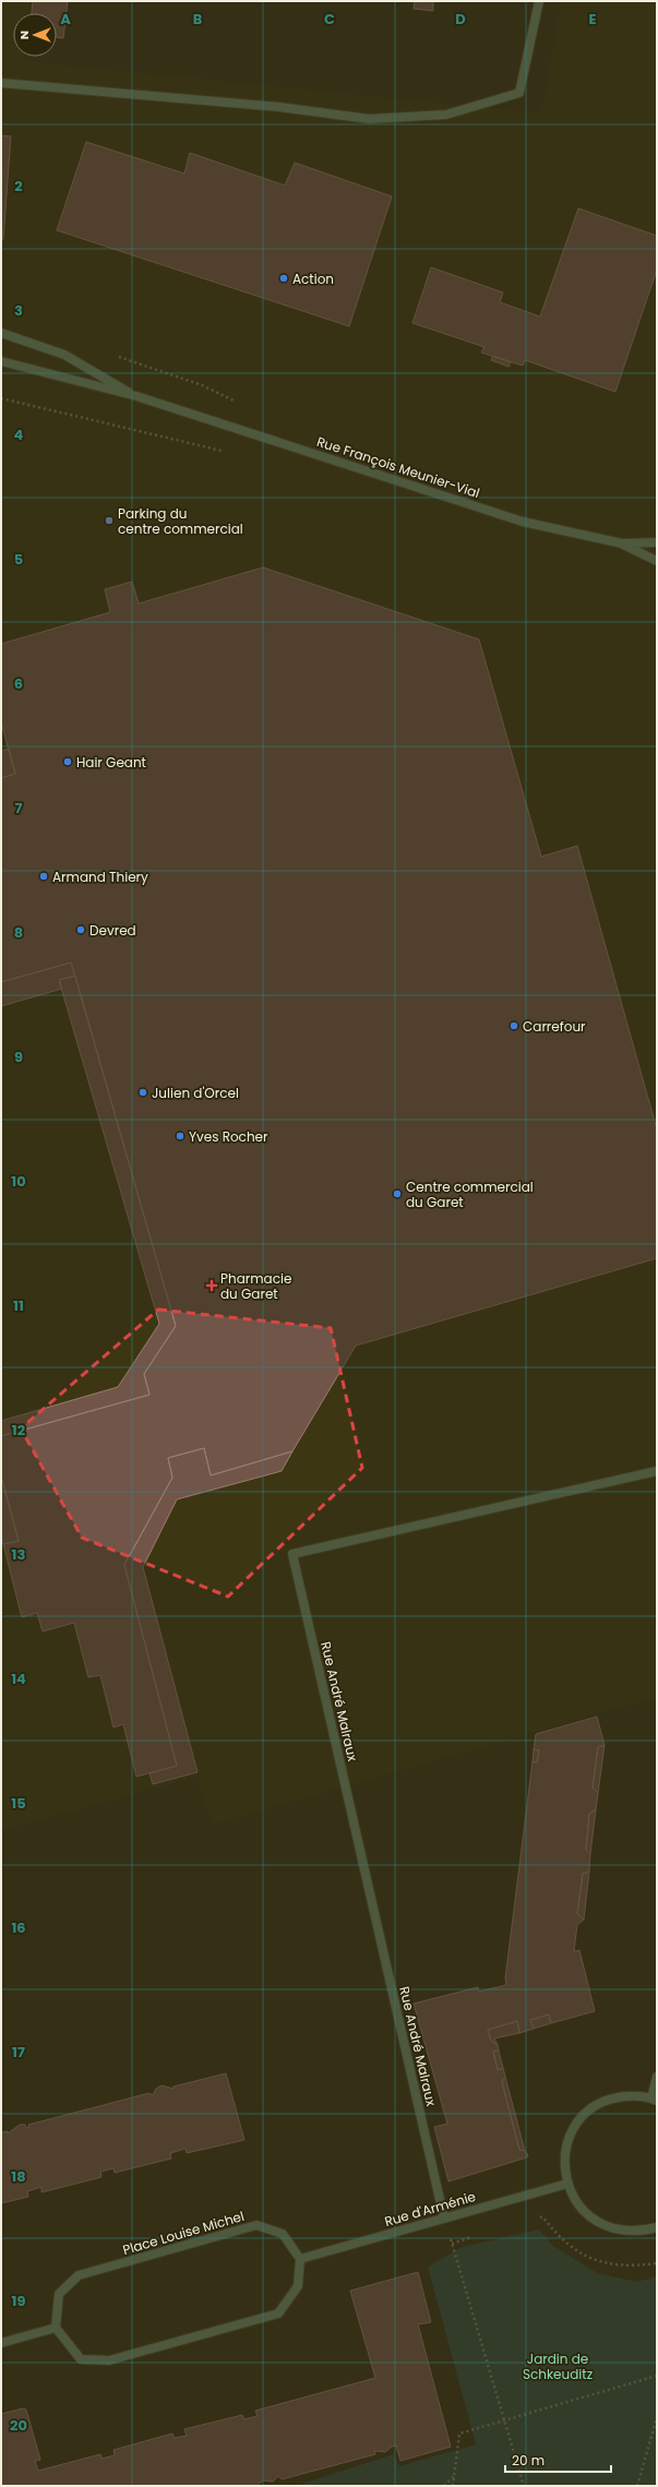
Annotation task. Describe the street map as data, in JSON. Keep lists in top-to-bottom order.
{
  "streets": {
    "street": [
      "Rue François Meunier-Vial",
      "Rue André Malraux",
      "Rue d'Arménie",
      "Place Louise Michel"
    ]
  },
  "crossings": [
    ["Rue André Malraux", "Rue d'Arménie"],
    ["Rue d'Arménie", "Place Louise Michel"]
  ],
  "parks": ["Jardin de Schkeuditz"],
  "places": {
    "other": [
      "Action",
      "Parking du centre commercial",
      "Hair Geant",
      "Armand Thiery",
      "Devred",
      "Carrefour",
      "Julien d'Orcel",
      "Yves Rocher",
      "Centre commercial du Garet"
    ],
    "health": ["Pharmacie du Garet"]
  },
  "scale_bar": "20 m",
  "north": "left",
  "grid": {
    "columns": [
      "A",
      "B",
      "C",
      "D",
      "E"
    ],
    "rows": [
      "2",
      "3",
      "4",
      "5",
      "6",
      "7",
      "8",
      "9",
      "10",
      "11",
      "12",
      "13",
      "14",
      "15",
      "16",
      "17",
      "18",
      "19",
      "20"
    ]
  }
}
